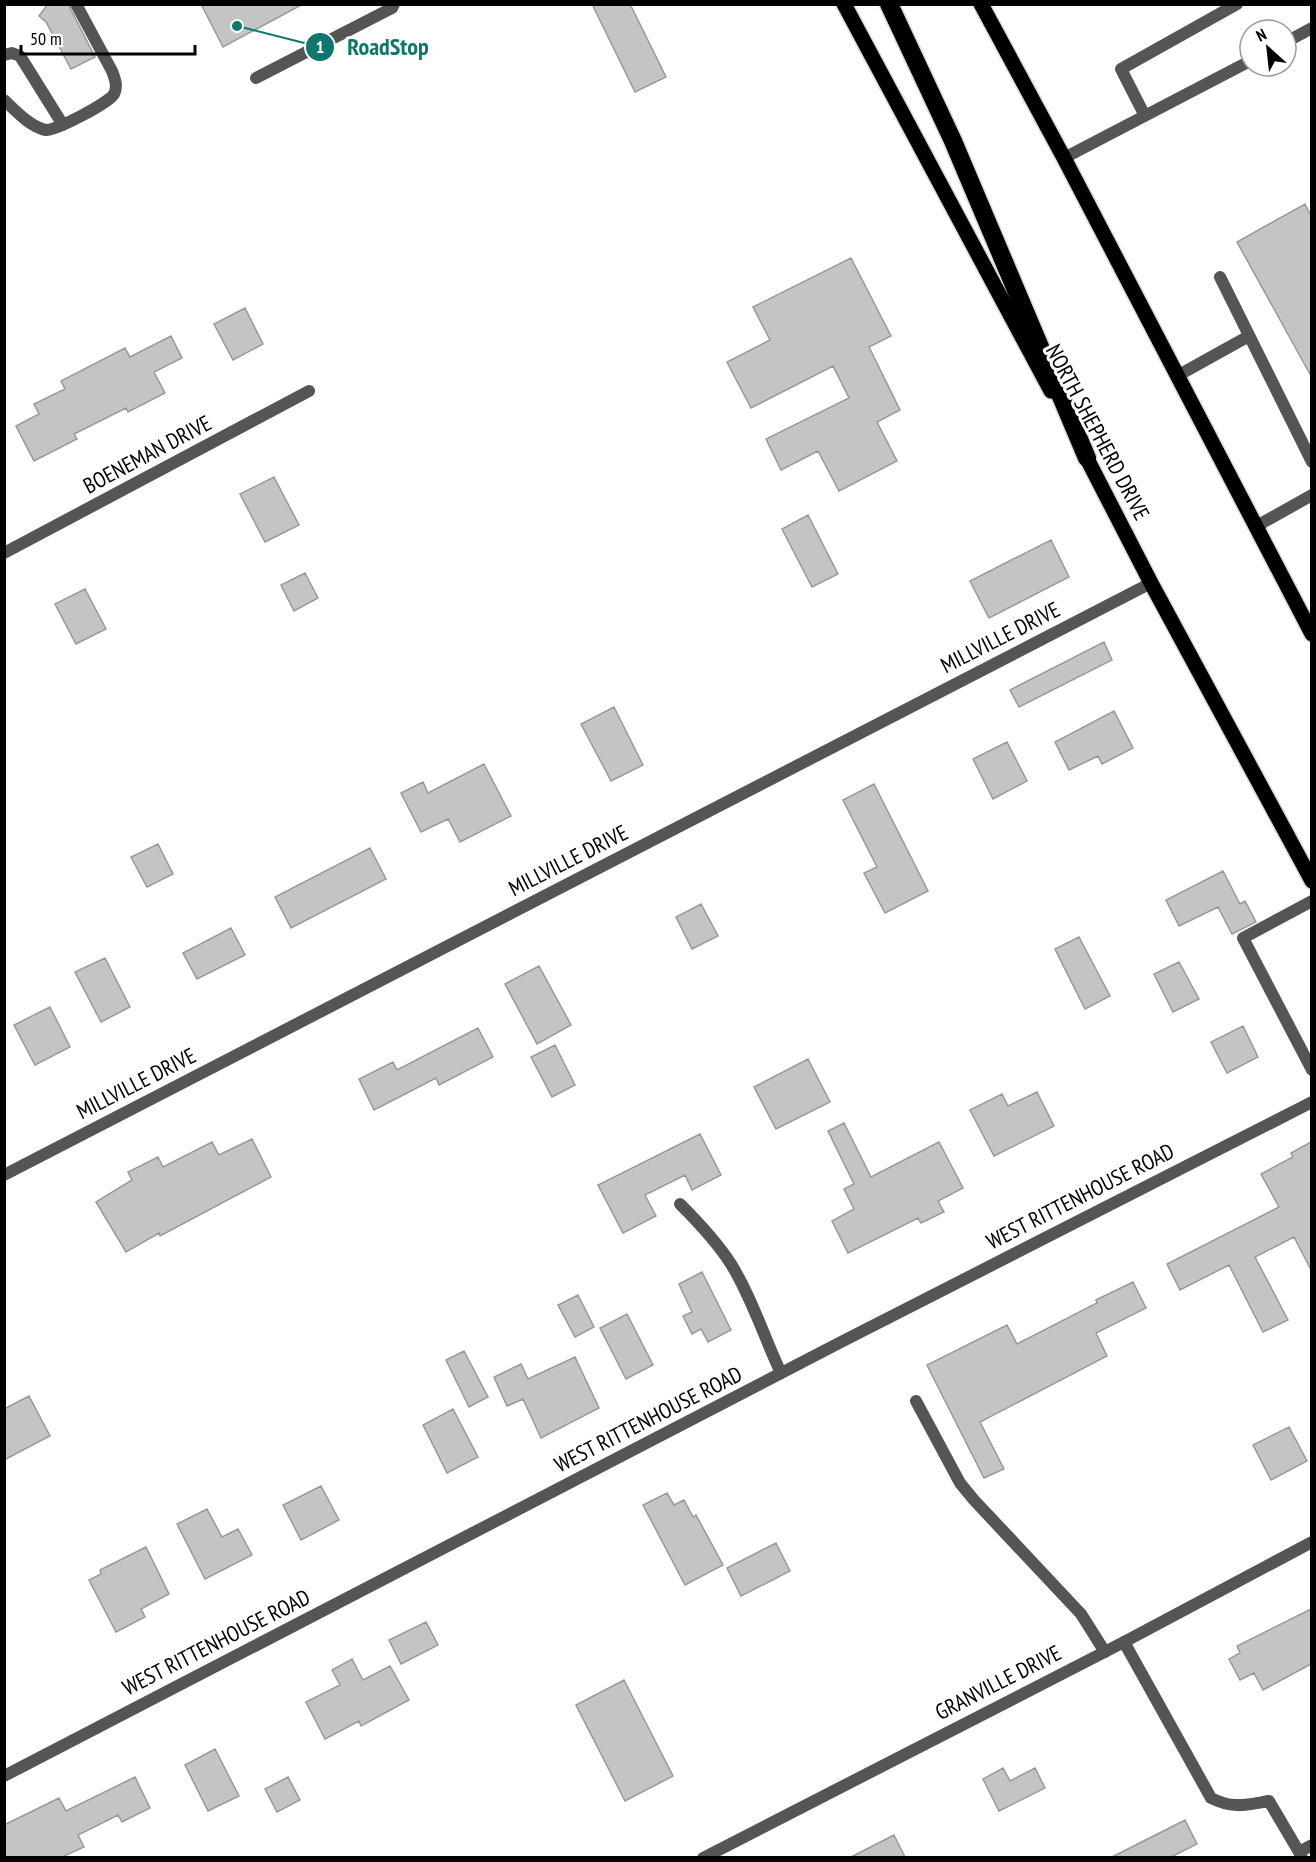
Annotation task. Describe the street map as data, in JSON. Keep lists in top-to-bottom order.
{
  "streets": {
    "main road": ["NORTH SHEPHERD DRIVE"],
    "street": [
      "BOENEMAN DRIVE",
      "MILLVILLE DRIVE",
      "WEST RITTENHOUSE ROAD",
      "GRANVILLE DRIVE"
    ]
  },
  "crossings": [
    ["NORTH SHEPHERD DRIVE", "MILLVILLE DRIVE"]
  ],
  "places": ["RoadStop"],
  "scale_bar": "50 m",
  "north": "top left"
}
